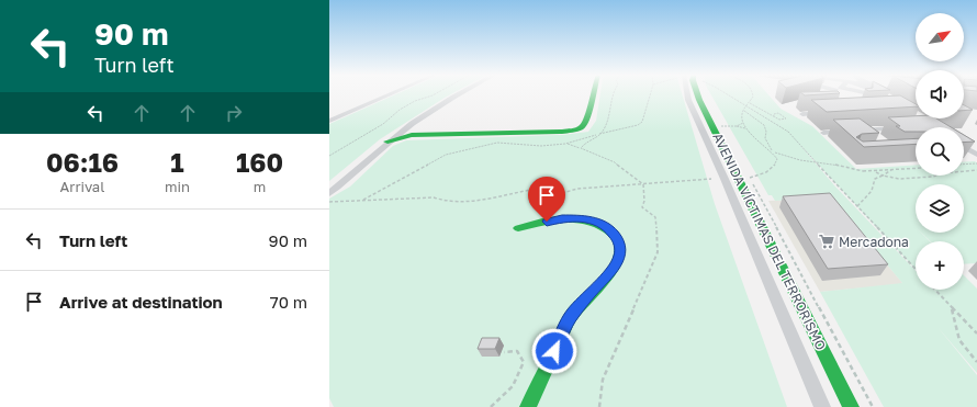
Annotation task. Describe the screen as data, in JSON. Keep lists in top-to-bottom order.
{
  "streets": {
    "street": ["AVENIDA VÍCTIMAS DEL TERRORISMO"]
  },
  "places": {
    "supermarket": ["Mercadona"]
  },
  "north": "top right",
  "page": {
    "turn": ["90 m", "Turn left"],
    "map_buttons": "+",
    "eta": [
      "06:16",
      "Arrival",
      "1",
      "min",
      "160",
      "m"
    ],
    "list": [
      {
        "name": "Turn left",
        "value": "90 m"
      },
      {
        "name": "Arrive at destination",
        "value": "70 m"
      }
    ]
  }
}
